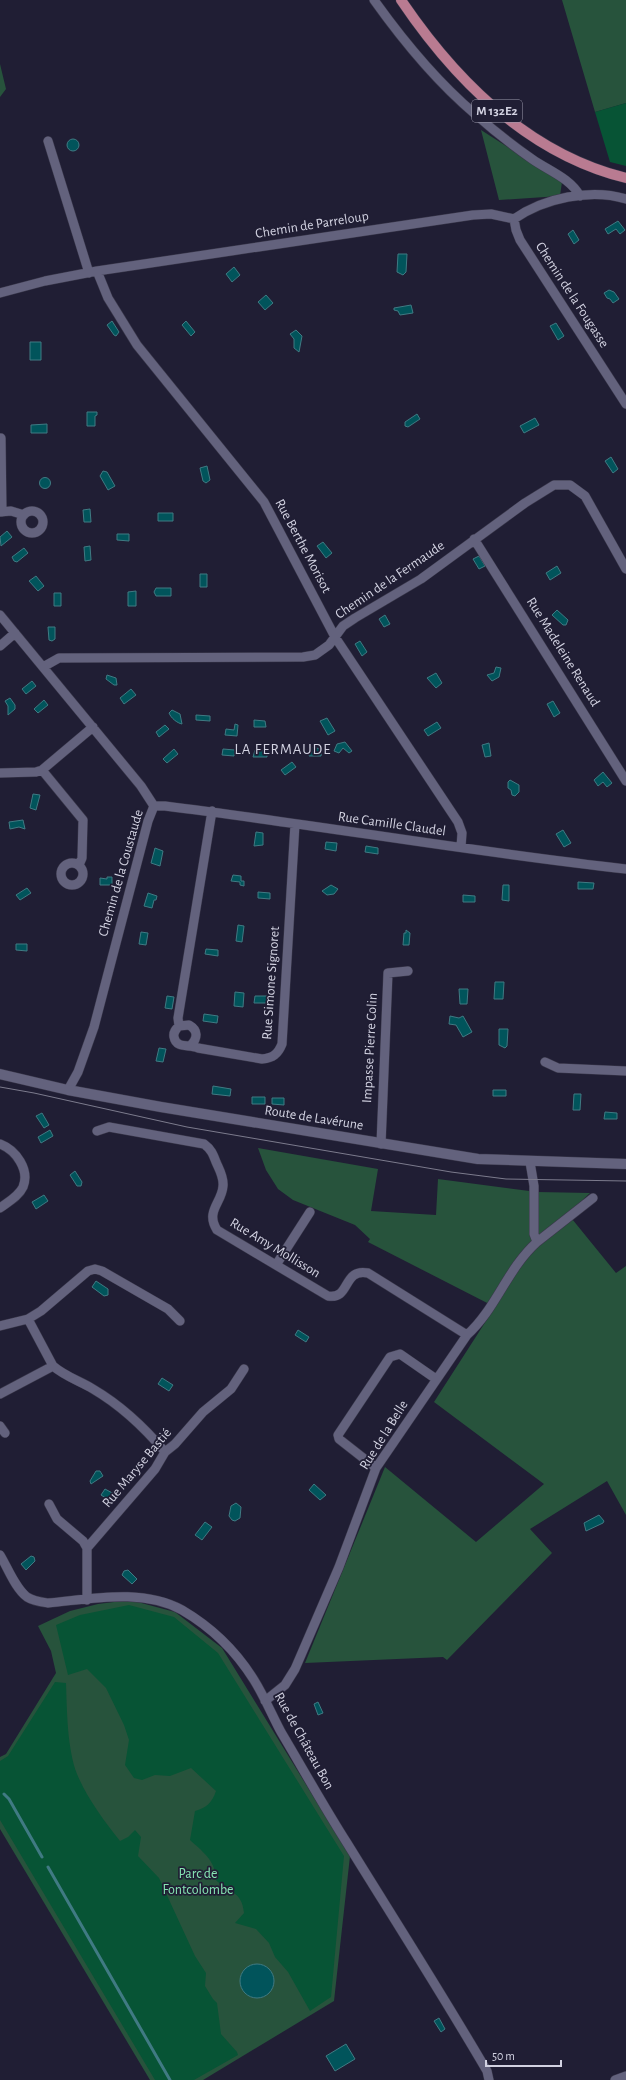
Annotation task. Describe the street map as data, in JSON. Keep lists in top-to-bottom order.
{
  "streets": {
    "main road": ["M 132E2", "Route de Lavérune"],
    "street": [
      "Chemin de Parreloup",
      "Chemin de la Fougasse",
      "Rue Berthe Morisot",
      "Chemin de la Fermaude",
      "Rue Madeleine Renaud",
      "Rue Camille Claudel",
      "Chemin de la Coustaude",
      "Rue Simone Signoret",
      "Impasse Pierre Colin",
      "Rue Amy Mollisson",
      "Rue de la Belle",
      "Rue Maryse Bastié",
      "Rue de Château Bon"
    ]
  },
  "crossings": [
    ["Chemin de Parreloup", "Chemin de la Fougasse"],
    ["Chemin de Parreloup", "Rue Berthe Morisot"],
    ["Rue Berthe Morisot", "Chemin de la Fermaude"],
    ["Rue Berthe Morisot", "Rue Camille Claudel"],
    ["Chemin de la Fermaude", "Rue Madeleine Renaud"],
    ["Chemin de la Fermaude", "Chemin de la Coustaude"],
    ["Rue Camille Claudel", "Chemin de la Coustaude"],
    ["Rue Camille Claudel", "Rue Simone Signoret"],
    ["Chemin de la Coustaude", "Route de Lavérune"],
    ["Impasse Pierre Colin", "Route de Lavérune"],
    ["Rue Amy Mollisson", "Rue de la Belle"],
    ["Rue de la Belle", "Rue de Château Bon"]
  ],
  "districts": ["LA FERMAUDE"],
  "parks": ["Parc de Fontcolombe"],
  "scale_bar": "50 m"
}
